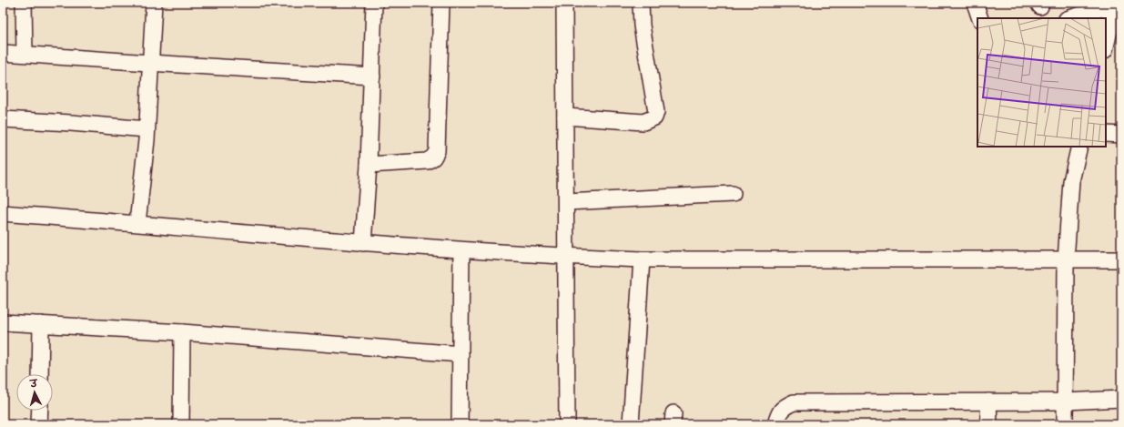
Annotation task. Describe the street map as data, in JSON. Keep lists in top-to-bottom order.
{
  "north": "top"
}
